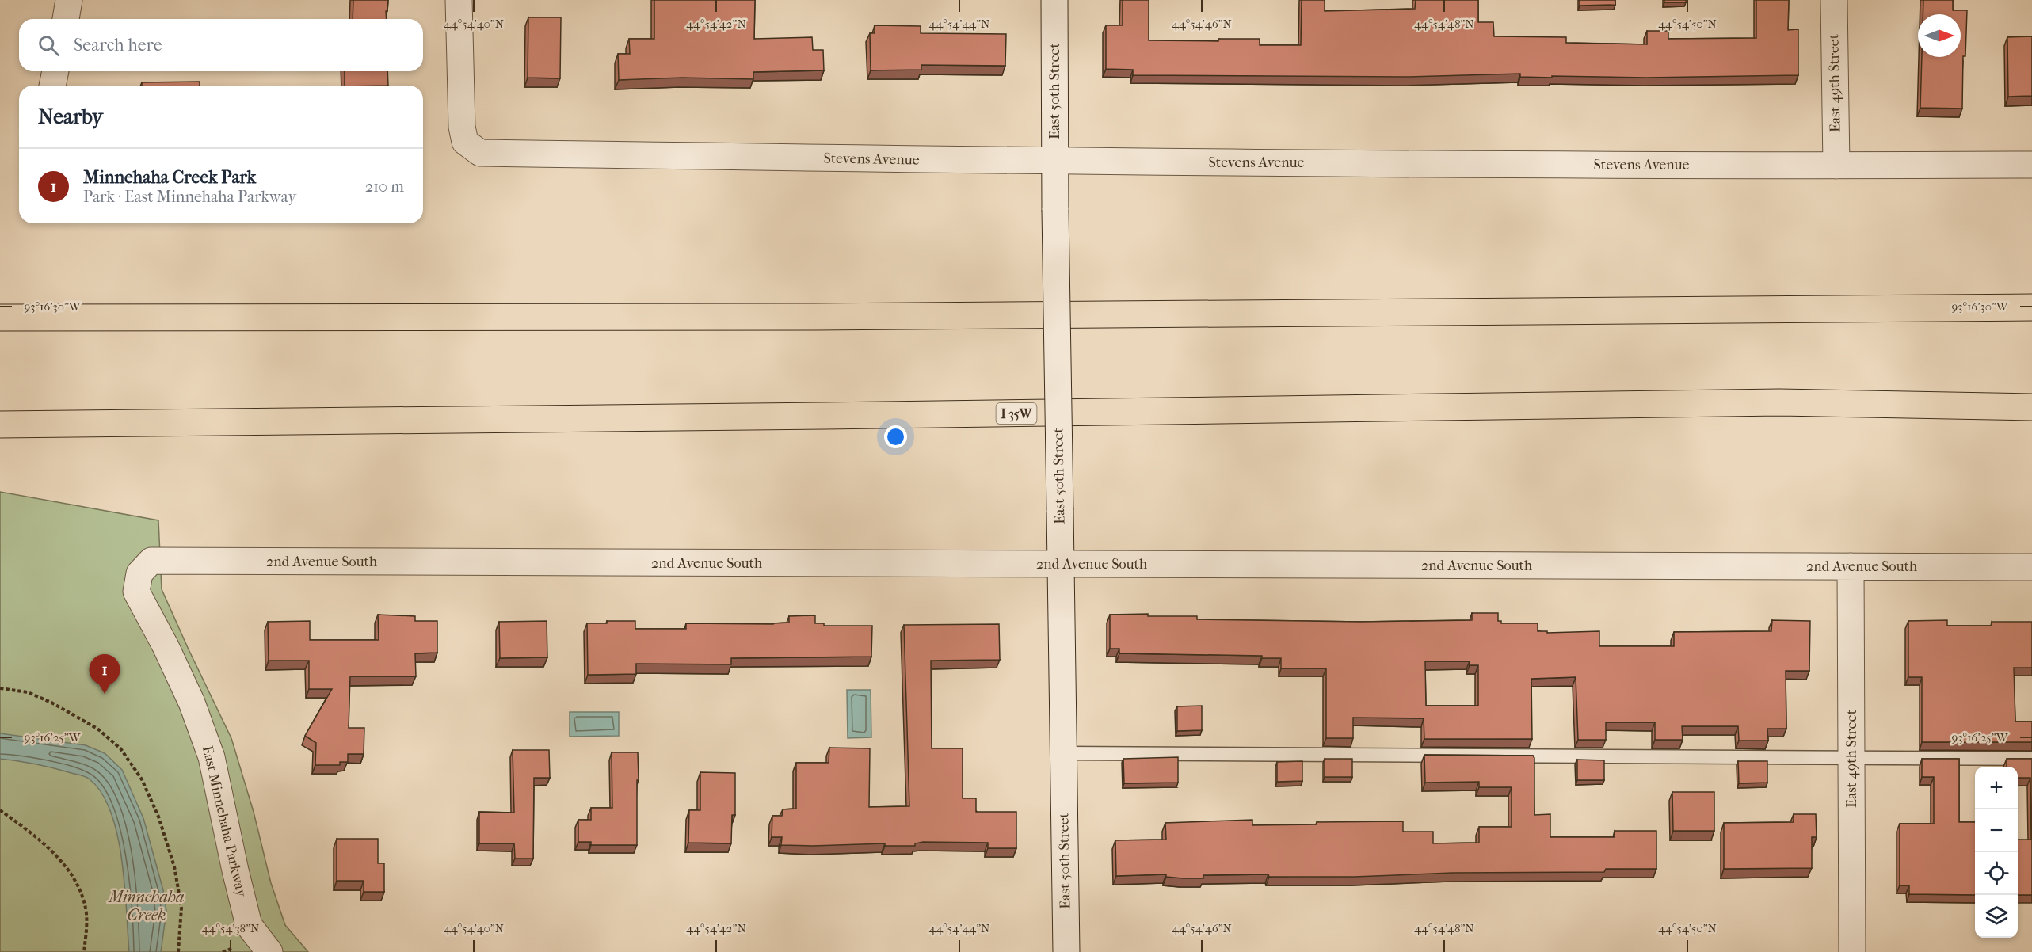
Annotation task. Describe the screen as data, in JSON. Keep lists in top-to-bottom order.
{
  "streets": {
    "highway": ["I 35W"],
    "street": [
      "East 49th Street",
      "East 50th Street",
      "Stevens Avenue",
      "2nd Avenue South",
      "East Minnehaha Parkway"
    ]
  },
  "crossings": [
    ["East 49th Street", "Stevens Avenue"],
    ["East 49th Street", "2nd Avenue South"],
    ["East 50th Street", "Stevens Avenue"],
    ["East 50th Street", "2nd Avenue South"],
    ["2nd Avenue South", "East Minnehaha Parkway"]
  ],
  "water": ["Minnehaha Creek"],
  "north": "right",
  "page": {
    "search": "Search here",
    "heading": "Nearby",
    "list": [
      {
        "mark": "1",
        "name": "Minnehaha Creek Park",
        "note": "Park · East Minnehaha Parkway",
        "value": "210 m"
      }
    ],
    "pins": "1",
    "map_buttons": ["+", "−"]
  },
  "coordinates": [
    "44°54'40\"N",
    "44°54'42\"N",
    "44°54'44\"N",
    "44°54'46\"N",
    "44°54'48\"N",
    "44°54'50\"N",
    "93°16'30\"W",
    "93°16'25\"W",
    "44°54'38\"N"
  ]
}
